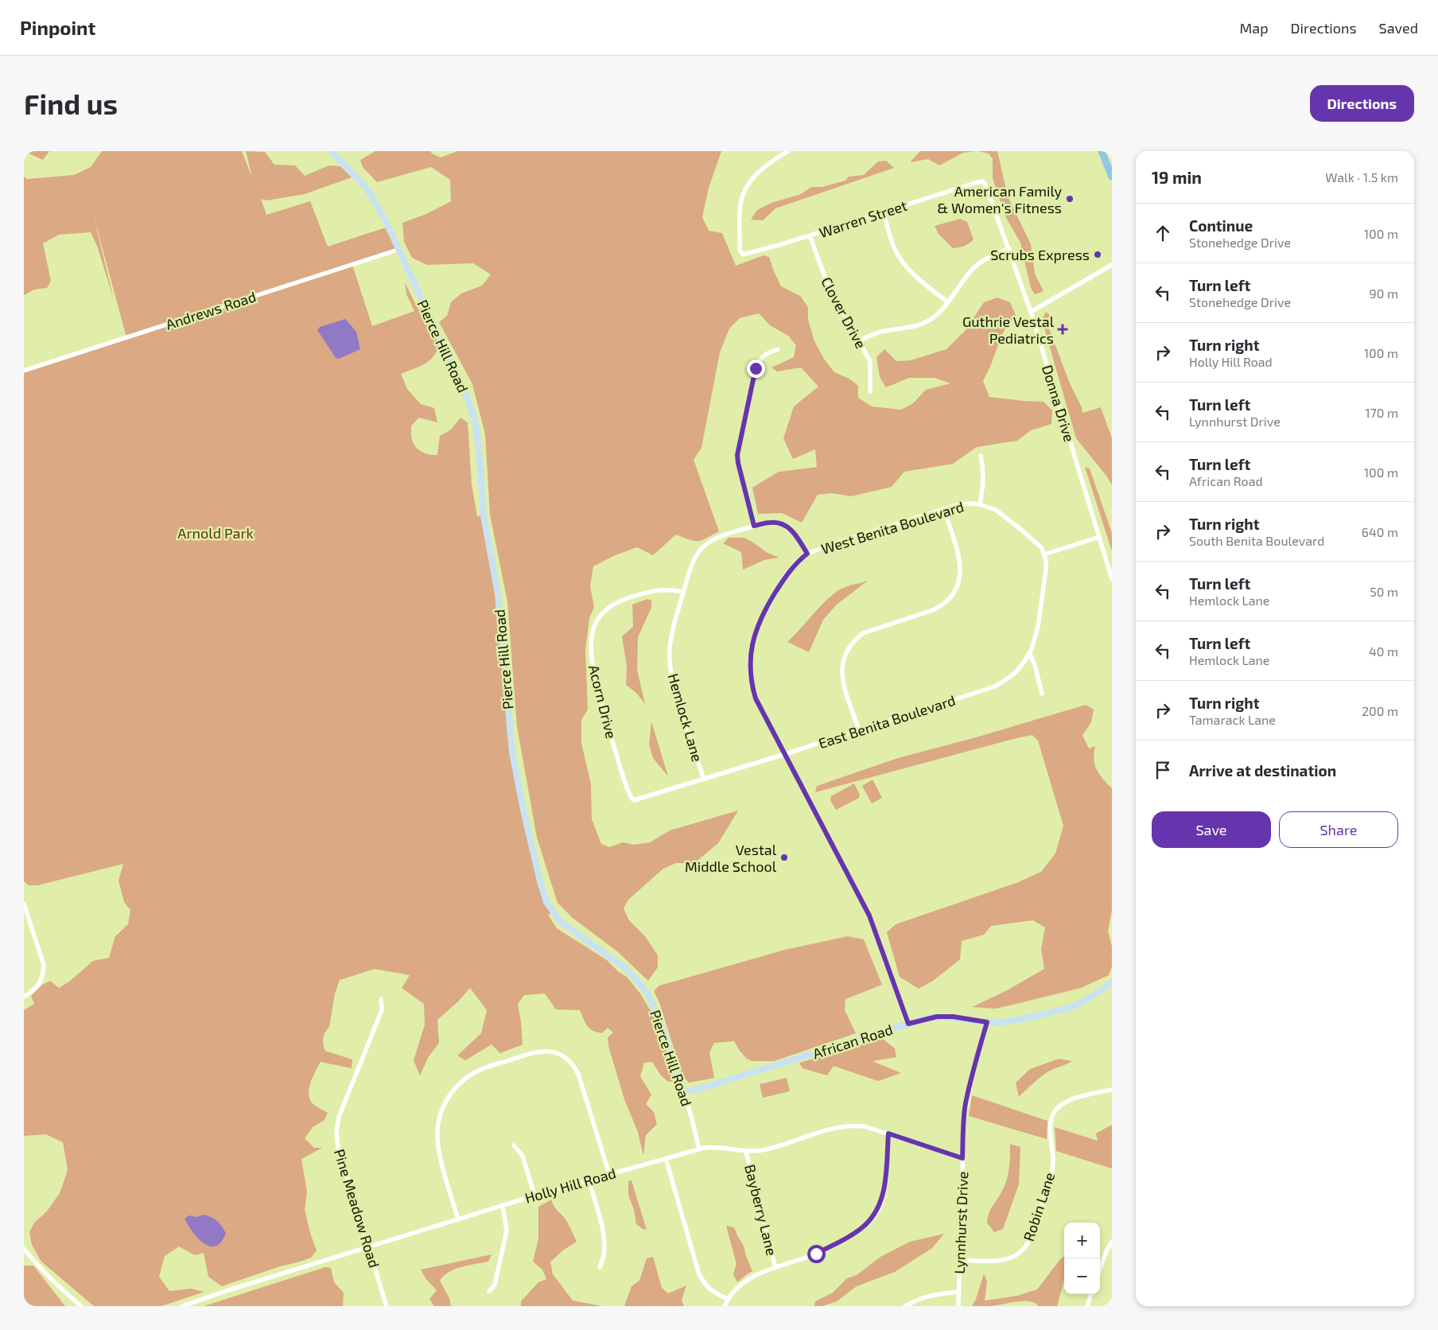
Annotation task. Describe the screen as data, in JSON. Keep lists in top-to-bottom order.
{
  "streets": {
    "street": [
      "Warren Street",
      "Andrews Road",
      "Clover Drive",
      "Pierce Hill Road",
      "Donna Drive",
      "West Benita Boulevard",
      "Acorn Drive",
      "Hemlock Lane",
      "East Benita Boulevard",
      "African Road",
      "Holly Hill Road",
      "Robin Lane",
      "Pine Meadow Road",
      "Bayberry Lane",
      "Lynnhurst Drive"
    ]
  },
  "crossings": [
    ["Warren Street", "Clover Drive"],
    ["Warren Street", "Donna Drive"],
    ["Andrews Road", "Pierce Hill Road"],
    ["Pierce Hill Road", "African Road"],
    ["Pierce Hill Road", "Holly Hill Road"],
    ["West Benita Boulevard", "Hemlock Lane"],
    ["West Benita Boulevard", "East Benita Boulevard"],
    ["Acorn Drive", "Hemlock Lane"],
    ["Acorn Drive", "East Benita Boulevard"],
    ["Hemlock Lane", "East Benita Boulevard"],
    ["African Road", "Lynnhurst Drive"],
    ["Holly Hill Road", "Pine Meadow Road"],
    ["Holly Hill Road", "Bayberry Lane"],
    ["Holly Hill Road", "Lynnhurst Drive"],
    ["Robin Lane", "Lynnhurst Drive"]
  ],
  "parks": ["Arnold Park"],
  "places": {
    "other": ["American Family & Women's Fitness", "Scrubs Express", "Vestal Middle School"],
    "health": ["Guthrie Vestal Pediatrics"]
  },
  "page": {
    "header": "Pinpoint",
    "nav": ["Map", "Directions", "Saved"],
    "buttons": [
      "Directions",
      ["Save", "Share"]
    ],
    "title": "Find us",
    "heading": ["19 min", "Walk · 1.5 km"],
    "list": [
      ["Continue", "Stonehedge Drive", "100 m"],
      ["Turn left", "Stonehedge Drive", "90 m"],
      ["Turn right", "Holly Hill Road", "100 m"],
      ["Turn left", "Lynnhurst Drive", "170 m"],
      ["Turn left", "African Road", "100 m"],
      ["Turn right", "South Benita Boulevard", "640 m"],
      ["Turn left", "Hemlock Lane", "50 m"],
      ["Turn left", "Hemlock Lane", "40 m"],
      ["Turn right", "Tamarack Lane", "200 m"],
      "Arrive at destination"
    ],
    "map_buttons": ["+", "−"]
  }
}
